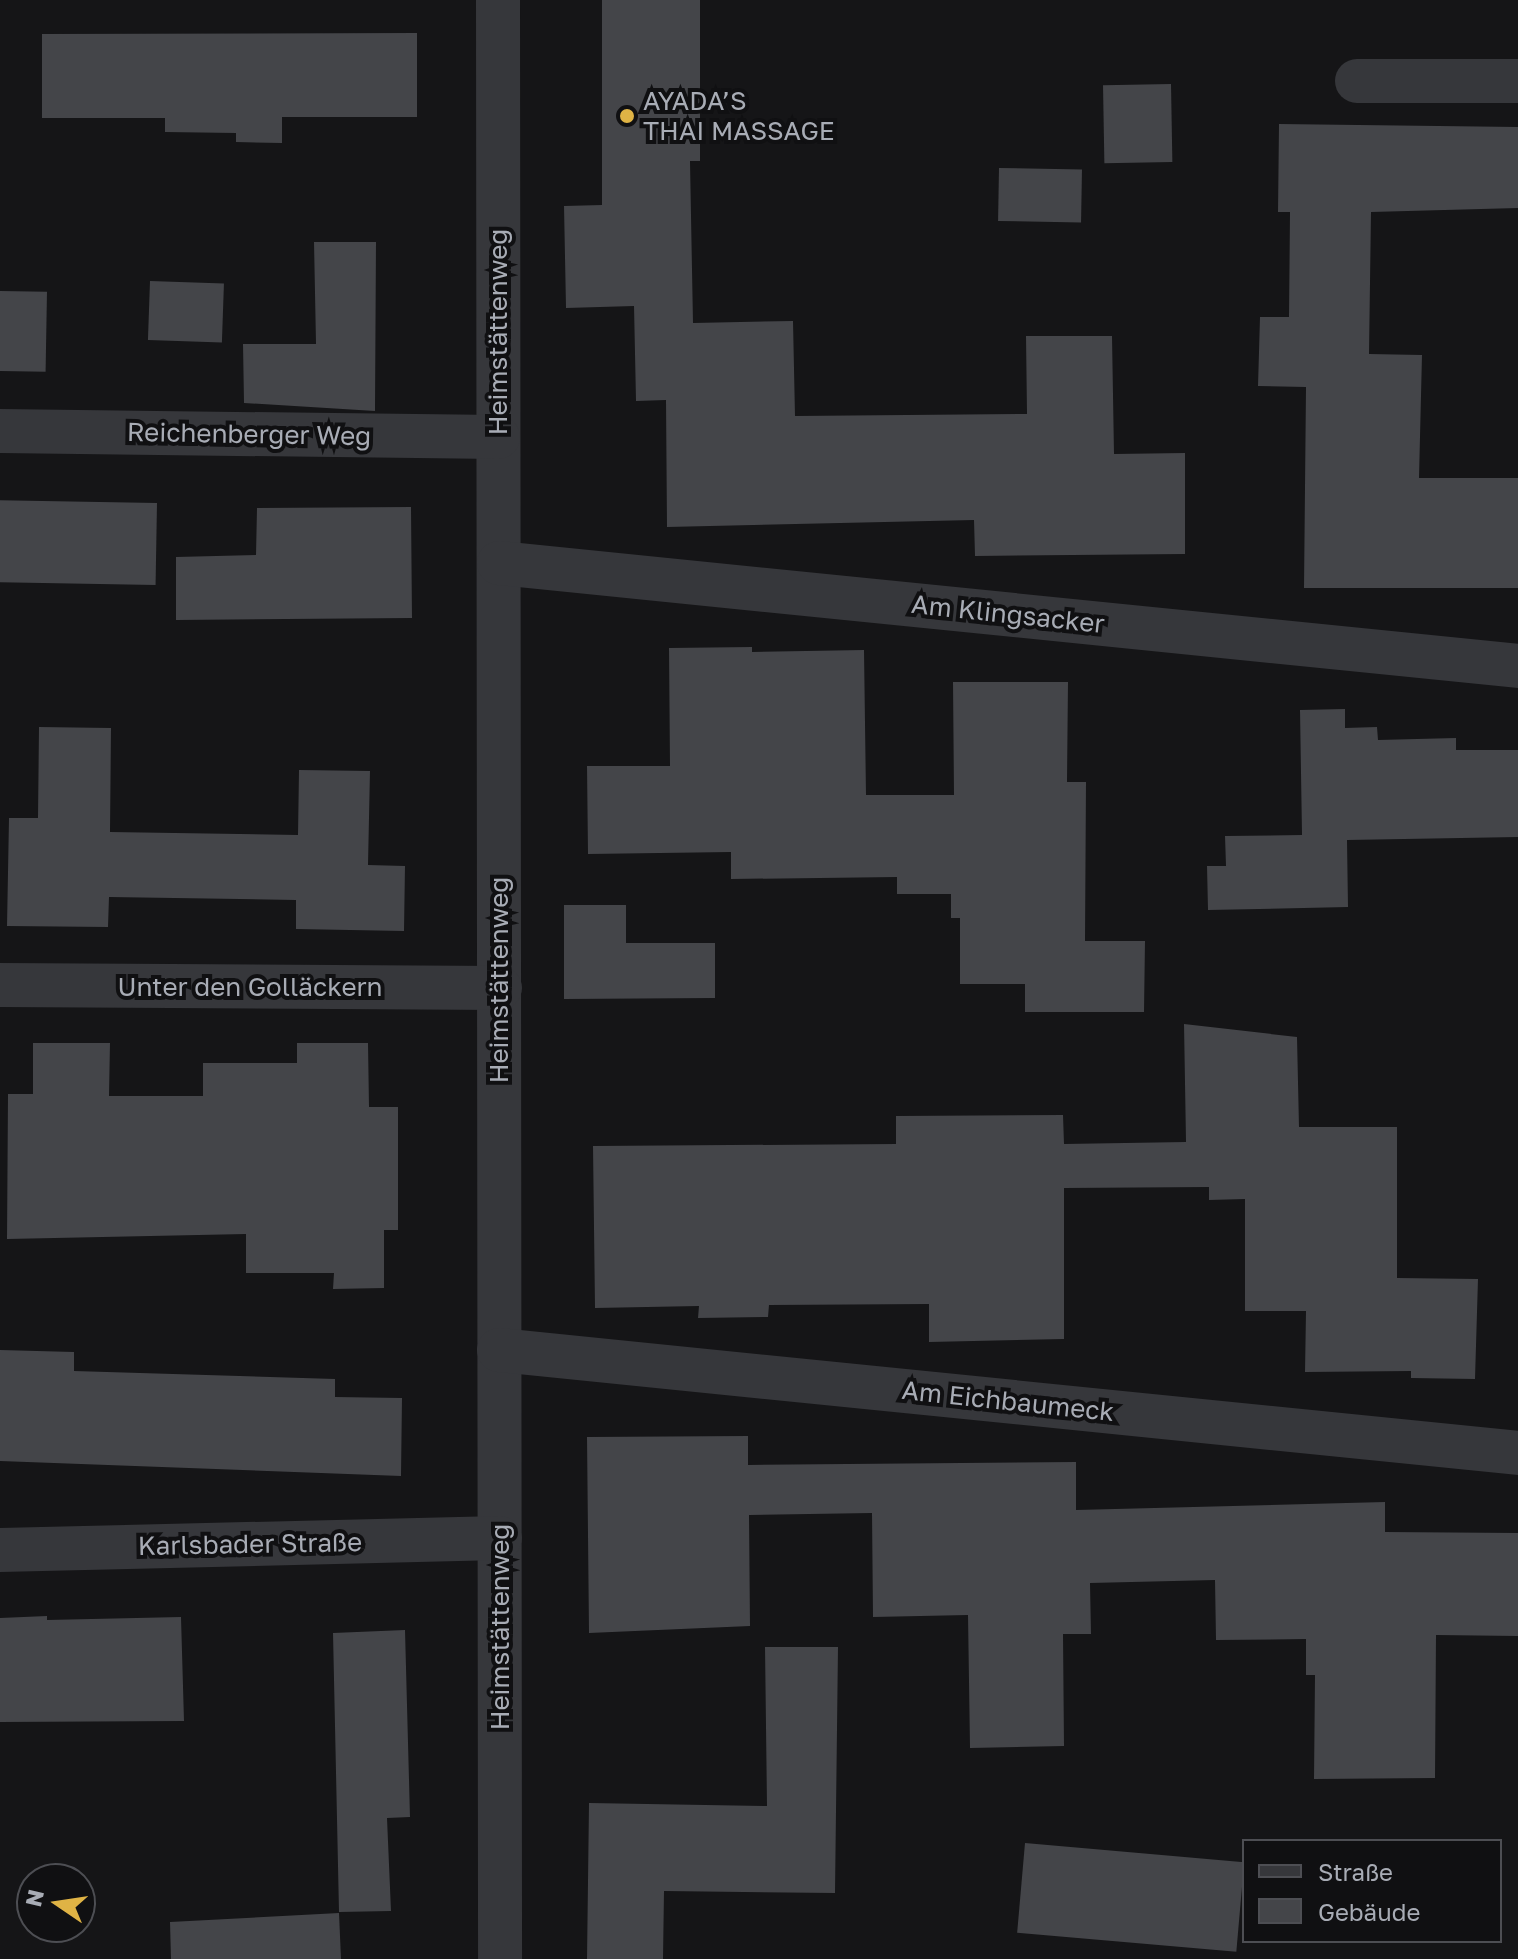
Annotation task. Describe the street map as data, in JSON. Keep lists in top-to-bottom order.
{
  "streets": {
    "street": [
      "Heimstättenweg",
      "Reichenberger Weg",
      "Am Klingsacker",
      "Unter den Golläckern",
      "Am Eichbaumeck",
      "Karlsbader Straße"
    ]
  },
  "crossings": [
    ["Heimstättenweg", "Reichenberger Weg"],
    ["Heimstättenweg", "Am Klingsacker"],
    ["Heimstättenweg", "Unter den Golläckern"],
    ["Heimstättenweg", "Am Eichbaumeck"],
    ["Heimstättenweg", "Karlsbader Straße"]
  ],
  "places": ["AYADA’S THAI MASSAGE"],
  "legend": ["Straße", "Gebäude"],
  "north": "left"
}
